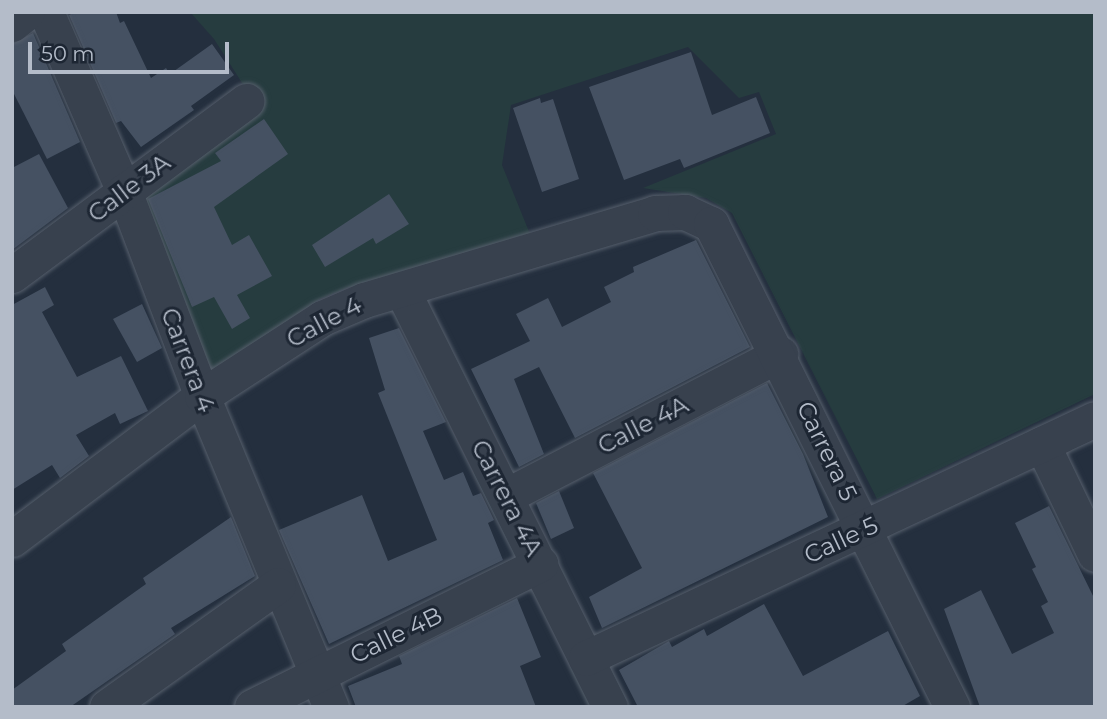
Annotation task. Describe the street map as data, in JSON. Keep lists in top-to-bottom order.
{
  "streets": {
    "street": [
      "Calle 3A",
      "Calle 4",
      "Carrera 4",
      "Calle 4A",
      "Carrera 5",
      "Carrera 4A",
      "Calle 5",
      "Calle 4B"
    ]
  },
  "crossings": [
    ["Calle 3A", "Carrera 4"],
    ["Calle 4", "Carrera 4"],
    ["Calle 4", "Carrera 5"],
    ["Calle 4", "Carrera 4A"],
    ["Carrera 4", "Calle 4B"],
    ["Calle 4A", "Carrera 5"],
    ["Calle 4A", "Carrera 4A"],
    ["Carrera 5", "Calle 5"],
    ["Carrera 4A", "Calle 5"],
    ["Carrera 4A", "Calle 4B"]
  ],
  "scale_bar": "50 m"
}
